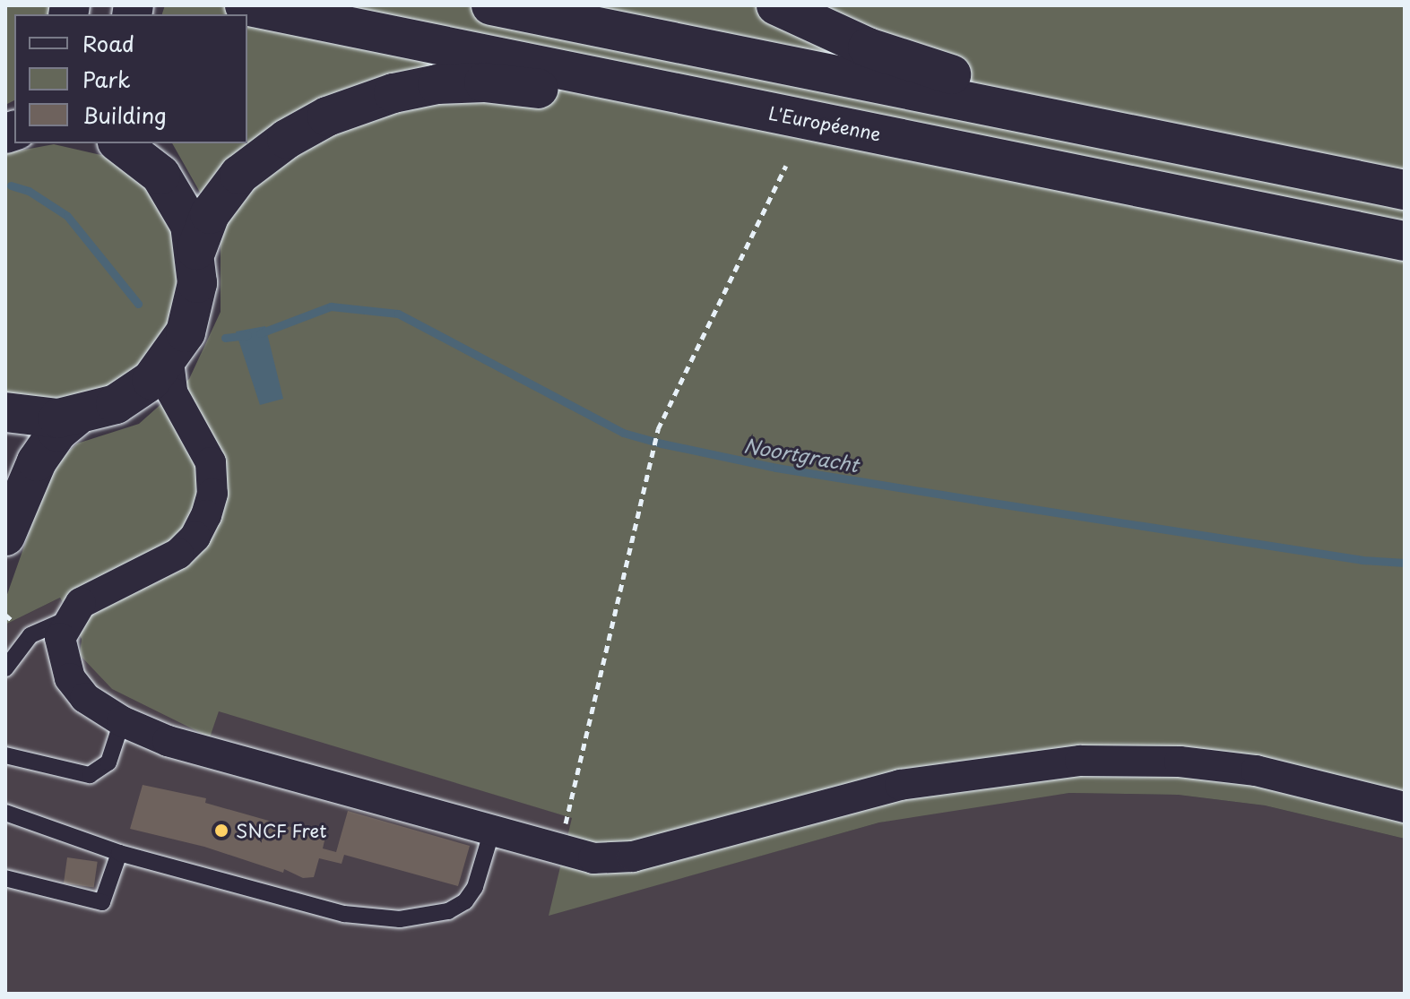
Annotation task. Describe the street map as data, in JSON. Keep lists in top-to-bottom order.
{
  "streets": {
    "main road": ["L'Européenne"]
  },
  "water": ["Noortgracht"],
  "places": ["SNCF Fret"],
  "legend": ["Road", "Park", "Building"]
}
